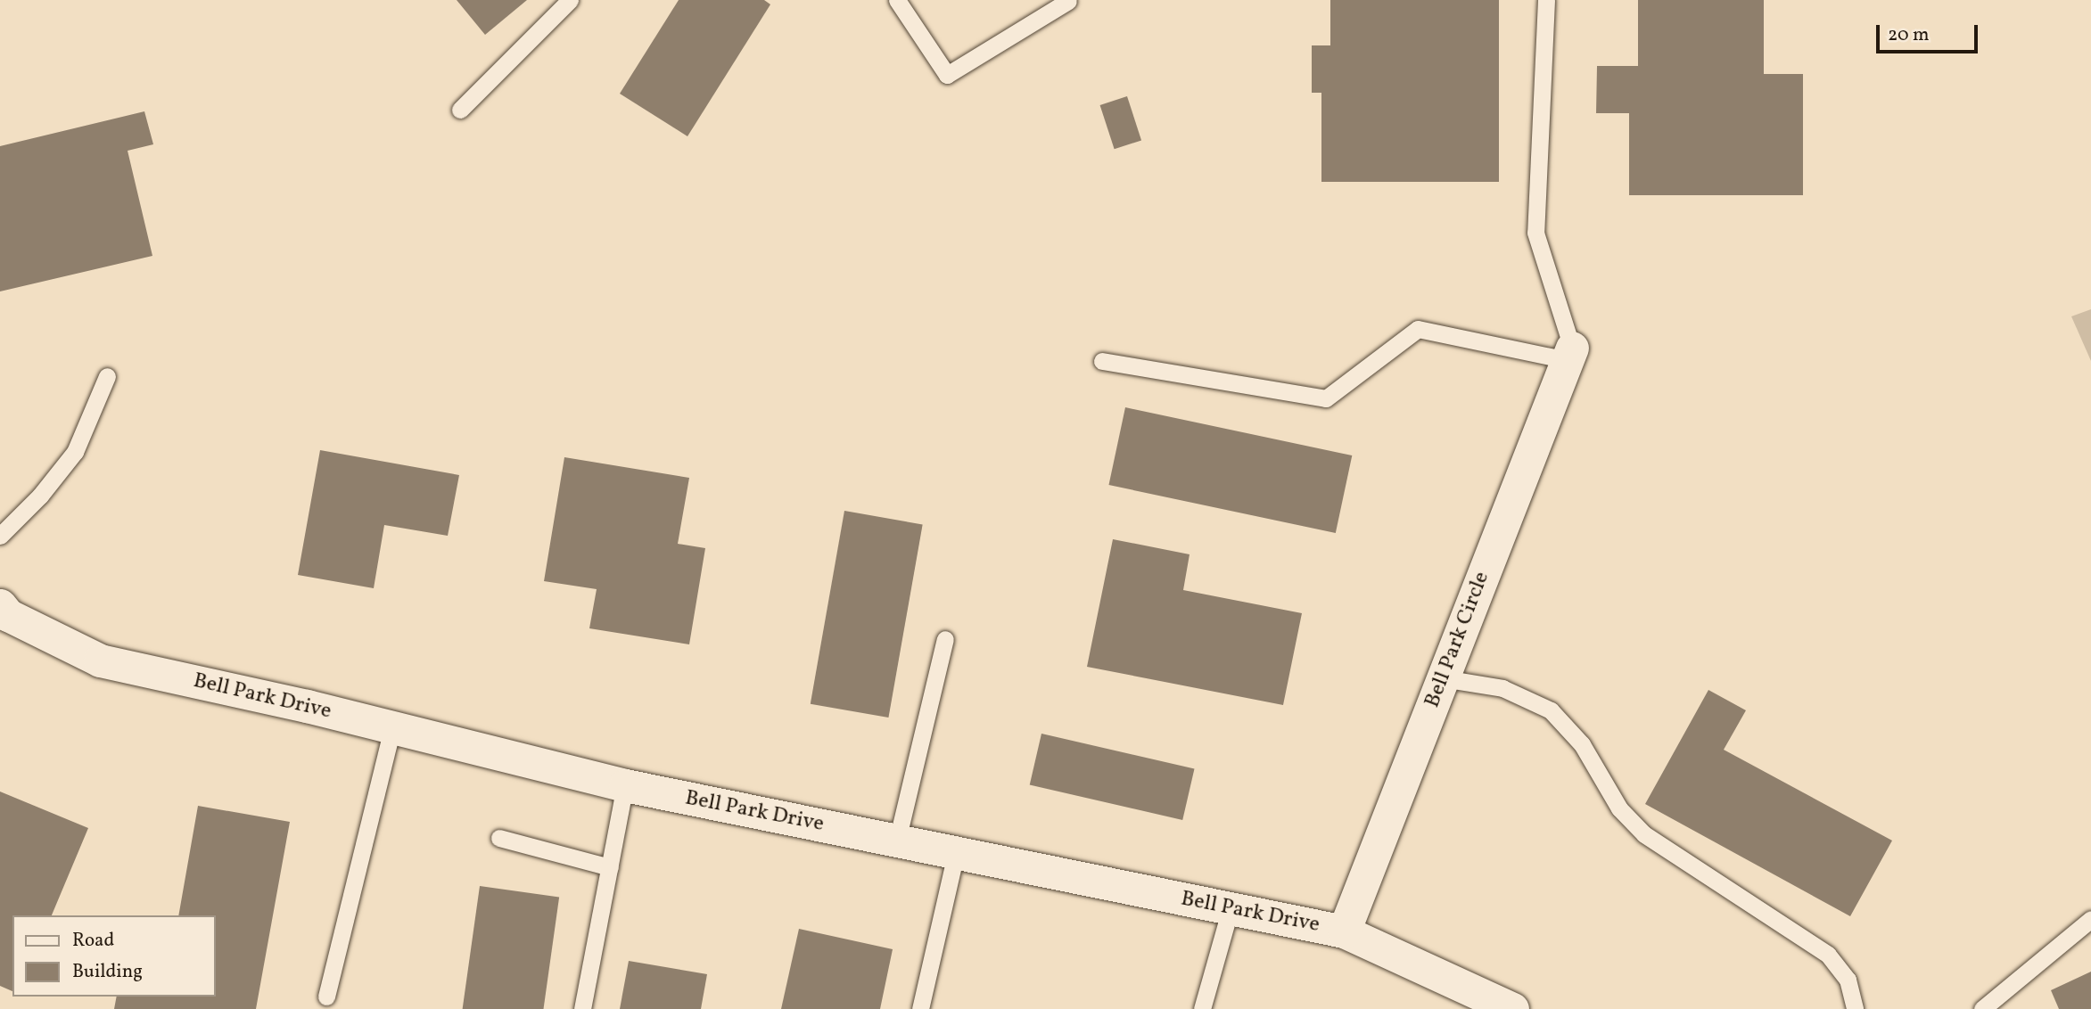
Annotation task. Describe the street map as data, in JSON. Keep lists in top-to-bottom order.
{
  "streets": {
    "street": ["Bell Park Circle", "Bell Park Drive"]
  },
  "crossings": [
    ["Bell Park Circle", "Bell Park Drive"]
  ],
  "legend": ["Road", "Building"],
  "scale_bar": "20 m"
}
